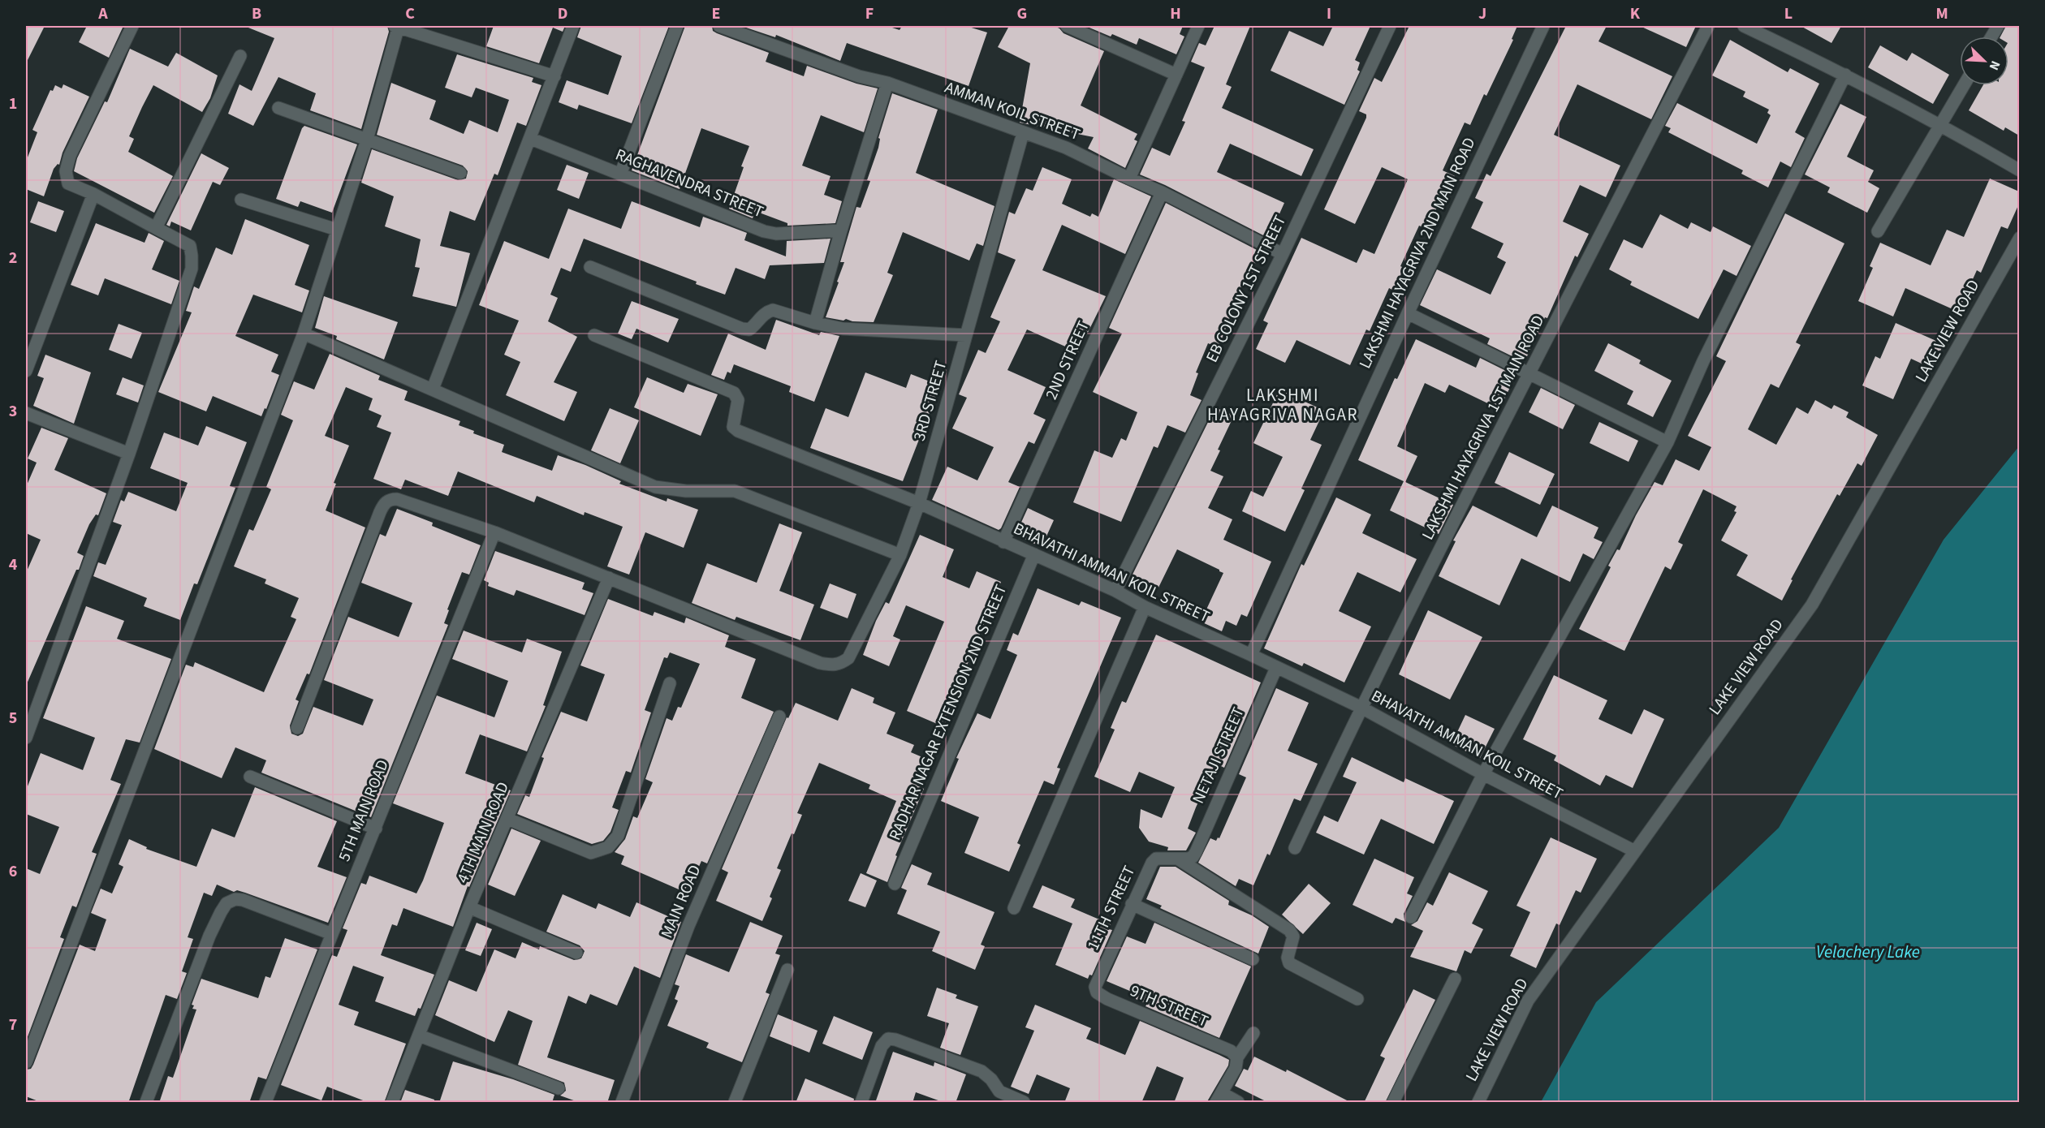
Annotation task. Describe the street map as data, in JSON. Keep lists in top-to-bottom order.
{
  "streets": {
    "street": [
      "AMMAN KOIL STREET",
      "RAGHAVENDRA STREET",
      "LAKSHMI HAYAGRIVA 2ND MAIN ROAD",
      "EB COLONY 1ST STREET",
      "LAKE VIEW ROAD",
      "2ND STREET",
      "3RD STREET",
      "LAKSHMI HAYAGRIVA 1ST MAIN ROAD",
      "BHAVATHI AMMAN KOIL STREET",
      "RADHAR NAGAR EXTENSION 2ND STREET",
      "NETAJI STREET",
      "5TH MAIN ROAD",
      "4TH MAIN ROAD",
      "MAIN ROAD",
      "11TH STREET",
      "9TH STREET"
    ]
  },
  "crossings": [
    ["AMMAN KOIL STREET", "EB COLONY 1ST STREET"],
    ["AMMAN KOIL STREET", "2ND STREET"],
    ["AMMAN KOIL STREET", "3RD STREET"],
    ["LAKSHMI HAYAGRIVA 2ND MAIN ROAD", "BHAVATHI AMMAN KOIL STREET"],
    ["EB COLONY 1ST STREET", "BHAVATHI AMMAN KOIL STREET"],
    ["LAKE VIEW ROAD", "BHAVATHI AMMAN KOIL STREET"],
    ["2ND STREET", "BHAVATHI AMMAN KOIL STREET"],
    ["3RD STREET", "BHAVATHI AMMAN KOIL STREET"],
    ["3RD STREET", "4TH MAIN ROAD"],
    ["LAKSHMI HAYAGRIVA 1ST MAIN ROAD", "BHAVATHI AMMAN KOIL STREET"],
    ["BHAVATHI AMMAN KOIL STREET", "RADHAR NAGAR EXTENSION 2ND STREET"],
    ["BHAVATHI AMMAN KOIL STREET", "NETAJI STREET"],
    ["NETAJI STREET", "11TH STREET"],
    ["11TH STREET", "9TH STREET"]
  ],
  "districts": ["LAKSHMI HAYAGRIVA NAGAR"],
  "water": ["Velachery Lake"],
  "north": "bottom right",
  "grid": {
    "columns": [
      "A",
      "B",
      "C",
      "D",
      "E",
      "F",
      "G",
      "H",
      "I",
      "J",
      "K",
      "L",
      "M"
    ],
    "rows": [
      "1",
      "2",
      "3",
      "4",
      "5",
      "6",
      "7"
    ]
  }
}
